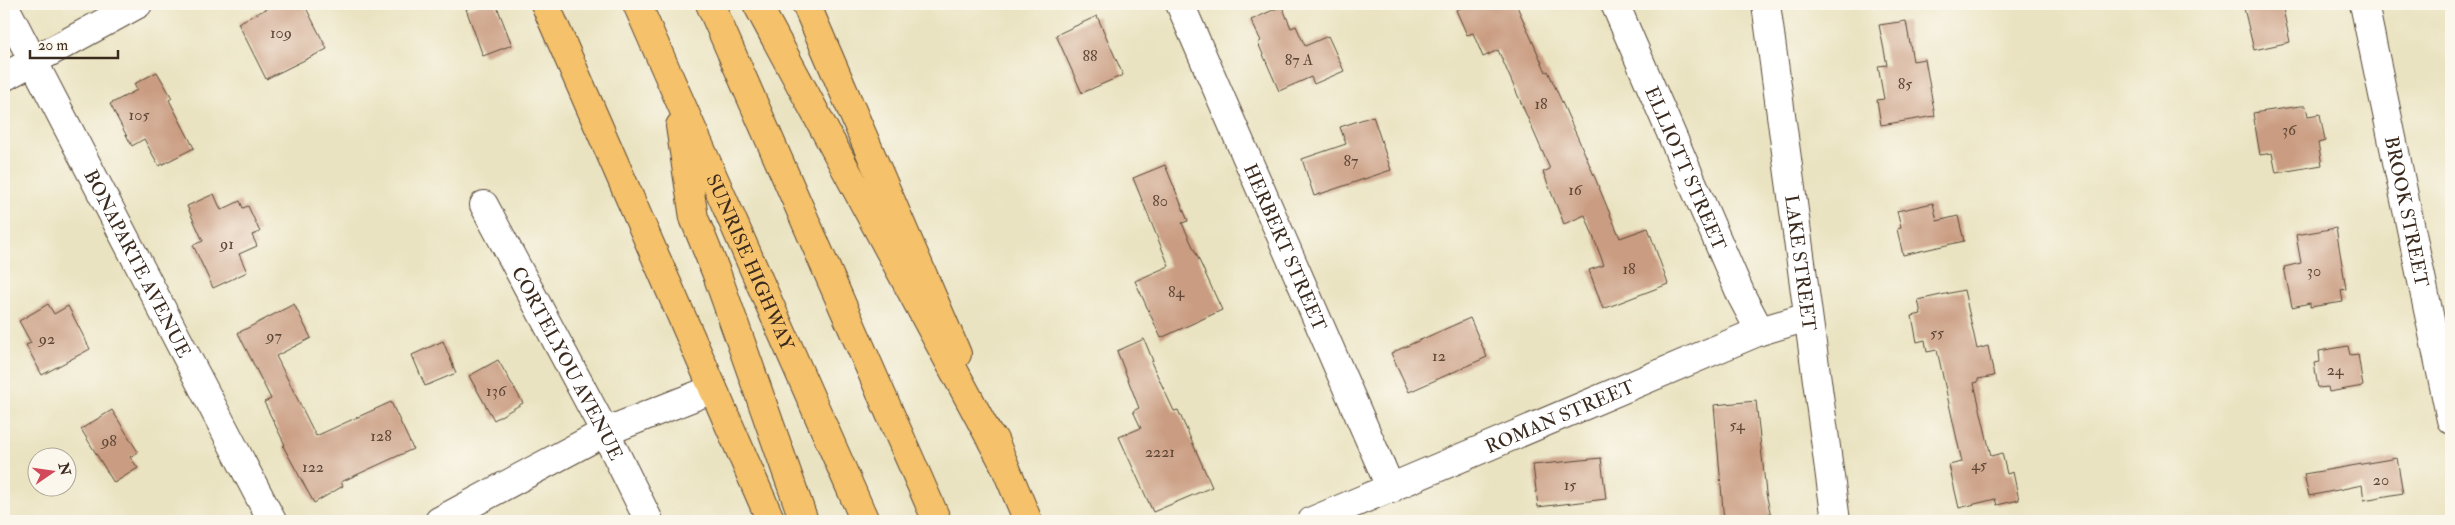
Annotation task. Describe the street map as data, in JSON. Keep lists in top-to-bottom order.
{
  "streets": {
    "main road": ["SUNRISE HIGHWAY"],
    "street": [
      "ELLIOTT STREET",
      "BROOK STREET",
      "HERBERT STREET",
      "BONAPARTE AVENUE",
      "LAKE STREET",
      "CORTELYOU AVENUE",
      "ROMAN STREET"
    ]
  },
  "crossings": [
    ["ELLIOTT STREET", "ROMAN STREET"],
    ["HERBERT STREET", "ROMAN STREET"],
    ["LAKE STREET", "ROMAN STREET"]
  ],
  "house_numbers": [
    "109",
    "88",
    "87 A",
    "85",
    "18",
    "105",
    "36",
    "87",
    "16",
    "80",
    "91",
    "18",
    "30",
    "84",
    "55",
    "97",
    "92",
    "12",
    "24",
    "136",
    "54",
    "128",
    "98",
    "2221",
    "45",
    "122",
    "20",
    "15"
  ],
  "scale_bar": "20 m",
  "north": "right"
}
